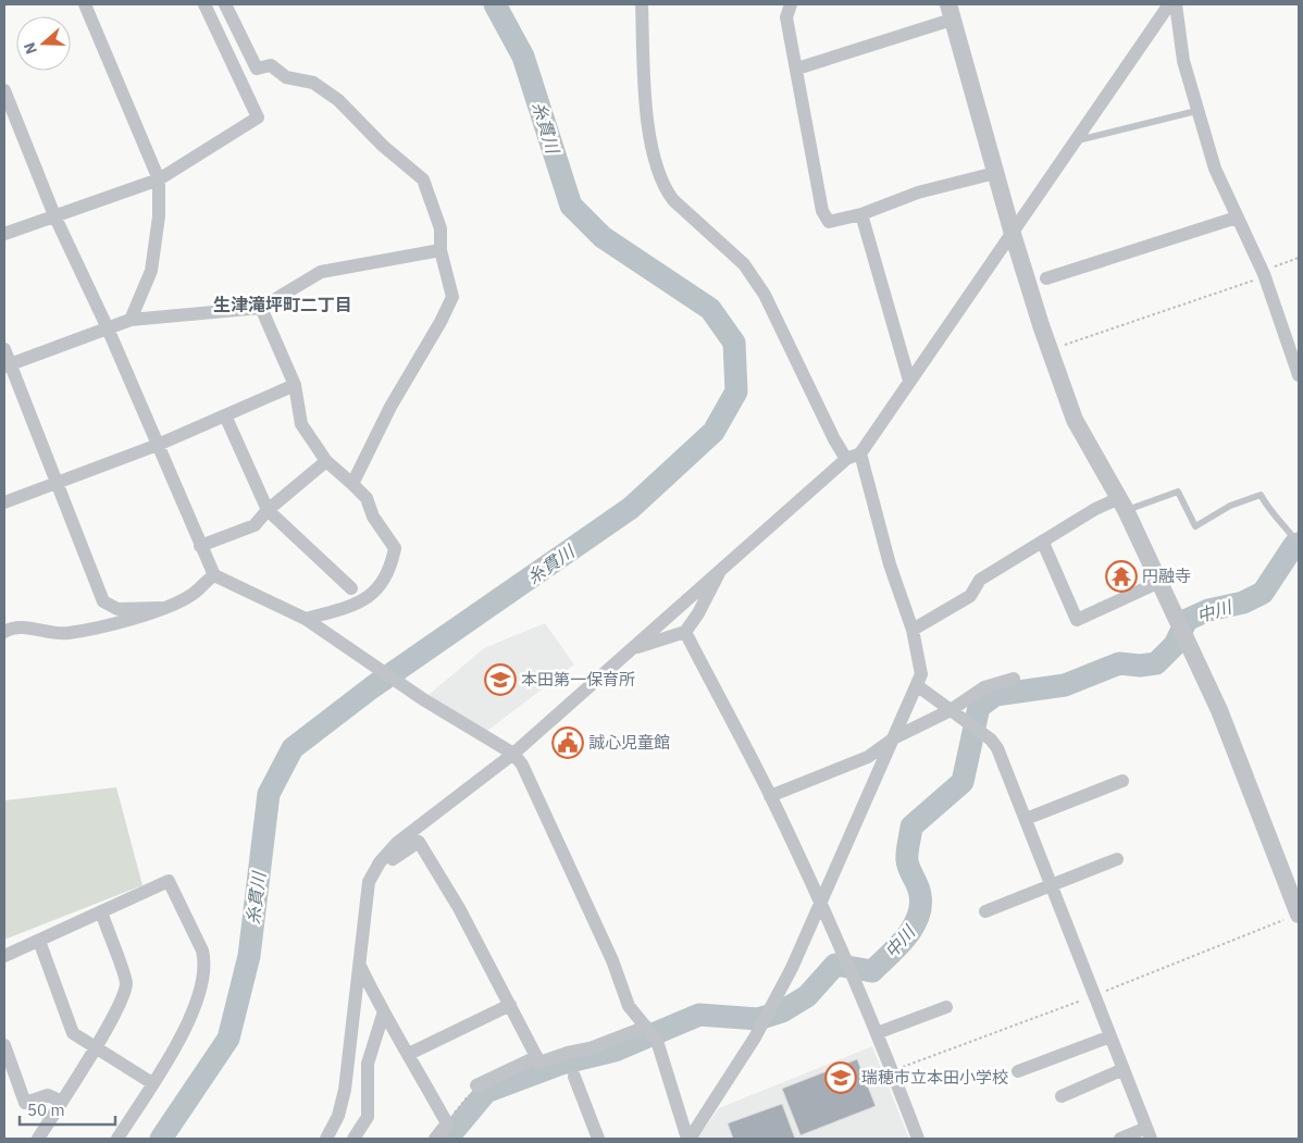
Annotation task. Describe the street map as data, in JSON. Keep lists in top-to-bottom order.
{
  "districts": ["生津滝坪町二丁目"],
  "water": ["糸貫川", "中川"],
  "places": {
    "temple": ["円融寺"],
    "school or university": ["本田第一保育所", "瑞穂市立本田小学校"],
    "public building": ["誠心児童館"]
  },
  "scale_bar": "50 m",
  "north": "left"
}
